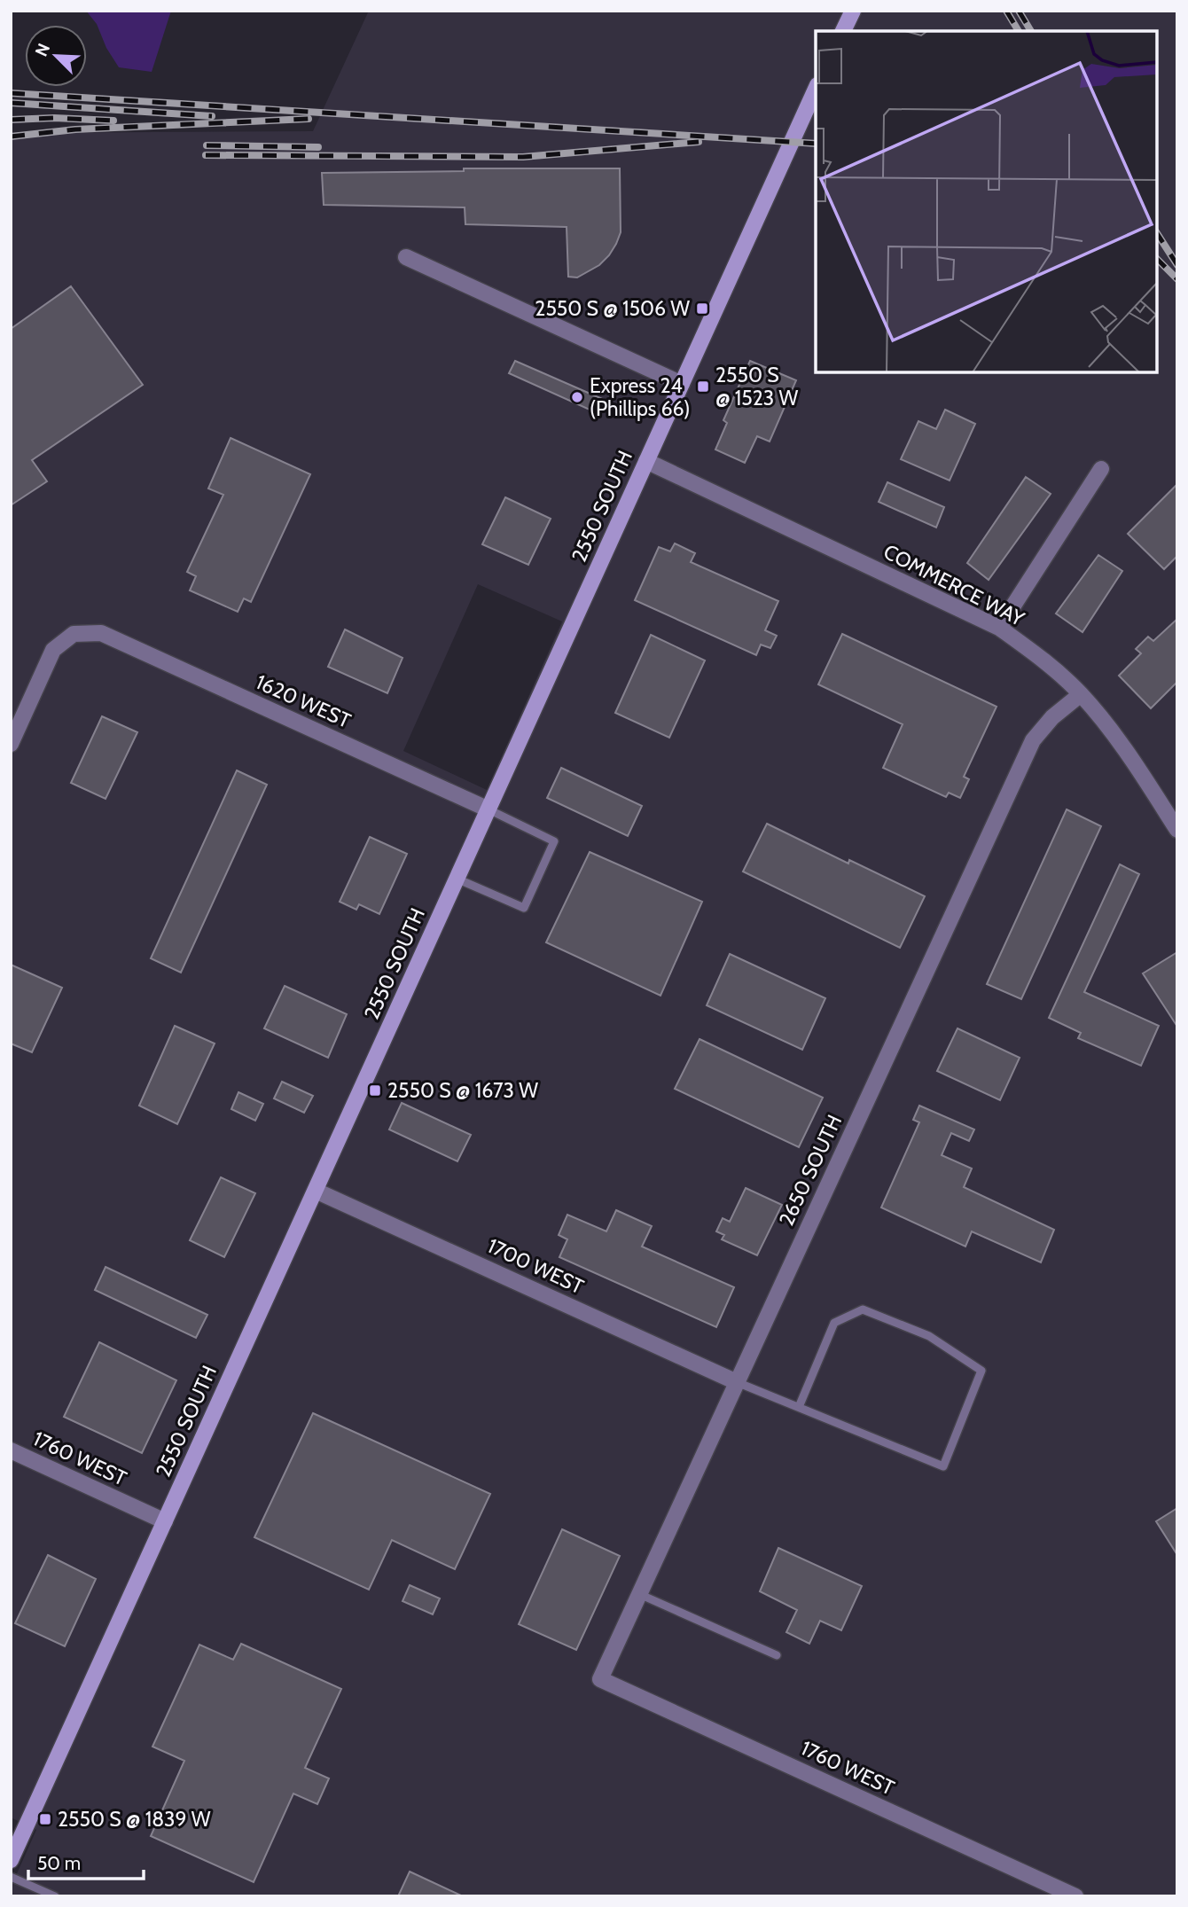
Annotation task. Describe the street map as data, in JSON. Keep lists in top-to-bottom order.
{
  "streets": {
    "main road": ["2550 SOUTH"],
    "street": [
      "COMMERCE WAY",
      "1620 WEST",
      "2650 SOUTH",
      "1700 WEST",
      "1760 WEST"
    ]
  },
  "crossings": [
    ["2550 SOUTH", "COMMERCE WAY"],
    ["2550 SOUTH", "1620 WEST"],
    ["2550 SOUTH", "1700 WEST"],
    ["2550 SOUTH", "1760 WEST"],
    ["COMMERCE WAY", "2650 SOUTH"],
    ["2650 SOUTH", "1700 WEST"],
    ["2650 SOUTH", "1760 WEST"]
  ],
  "places": {
    "transit": [
      "2550 S @ 1506 W",
      "2550 S @ 1523 W",
      "2550 S @ 1673 W",
      "2550 S @ 1839 W"
    ],
    "other": ["Express 24 (Phillips 66)"]
  },
  "scale_bar": "50 m",
  "north": "top left"
}
